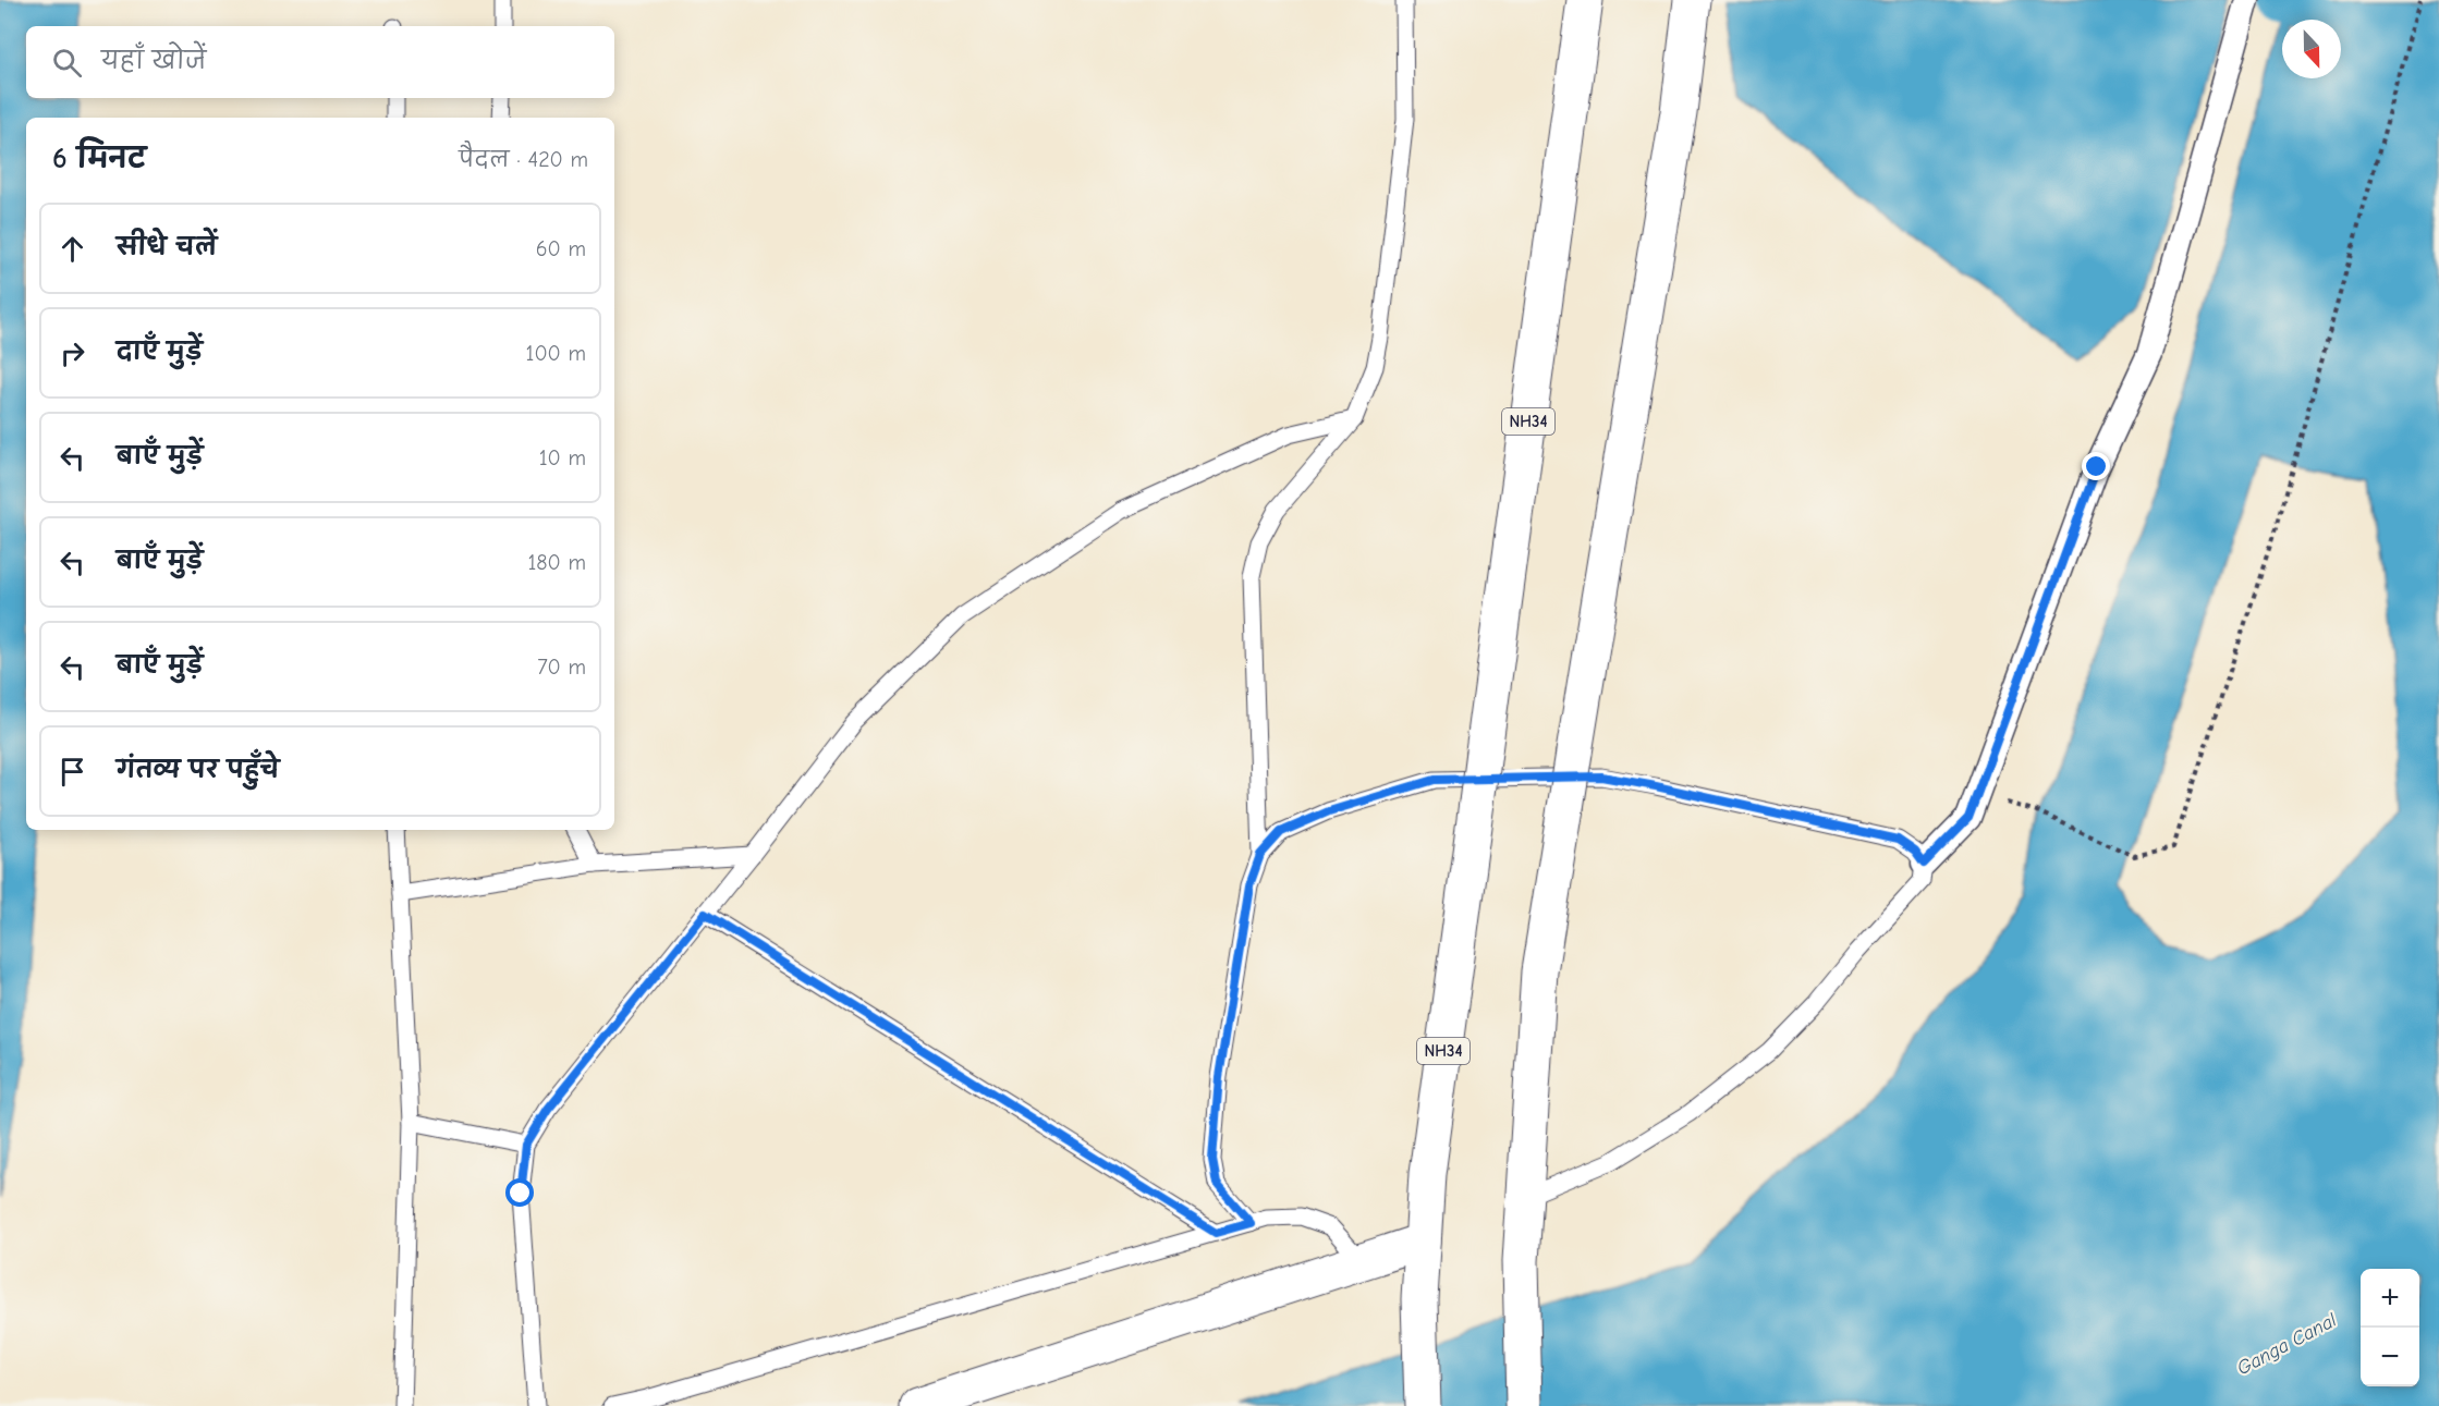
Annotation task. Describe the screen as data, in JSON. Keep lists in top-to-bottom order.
{
  "streets": {
    "main road": ["NH34"]
  },
  "water": ["Ganga Canal"],
  "north": "bottom",
  "page": {
    "search": "यहाँ खोजें",
    "heading": ["6 मिनट", "पैदल · 420 m"],
    "list": [
      ["सीधे चलें", "60 m"],
      ["दाएँ मुड़ें", "100 m"],
      ["बाएँ मुड़ें", "10 m"],
      ["बाएँ मुड़ें", "180 m"],
      ["बाएँ मुड़ें", "70 m"],
      "गंतव्य पर पहुँचे"
    ],
    "map_buttons": ["+", "−"]
  }
}
